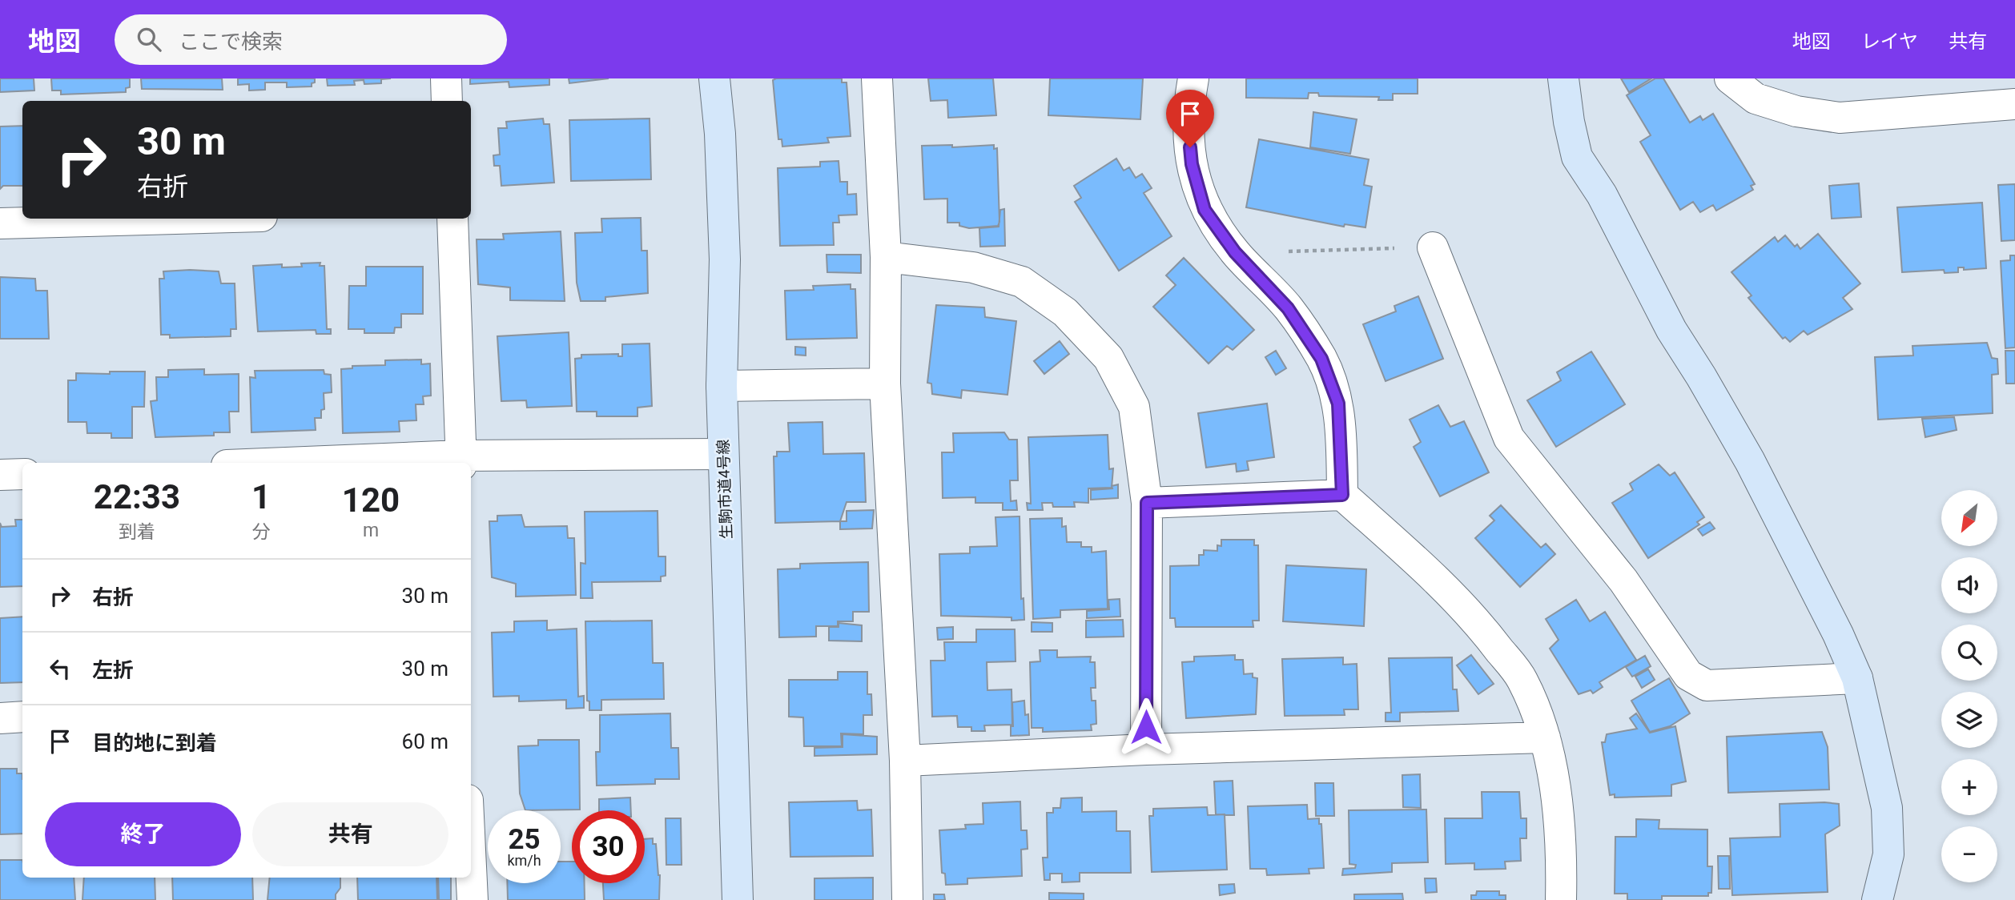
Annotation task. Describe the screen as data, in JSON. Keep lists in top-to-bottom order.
{
  "streets": {
    "street": ["生駒市道4号線"]
  },
  "north": "bottom left",
  "page": {
    "header": "地図",
    "search": "ここで検索",
    "nav": ["地図", "レイヤ", "共有"],
    "turn": ["30 m", "右折"],
    "eta": [
      "22:33",
      "到着",
      "1",
      "分",
      "120",
      "m"
    ],
    "map_buttons": ["+", "−"],
    "list": [
      {
        "name": "右折",
        "value": "30 m"
      },
      {
        "name": "左折",
        "value": "30 m"
      },
      {
        "name": "目的地に到着",
        "value": "60 m"
      }
    ],
    "buttons": ["終了", "共有"],
    "speed": "25 km/h",
    "limit": "30"
  }
}
